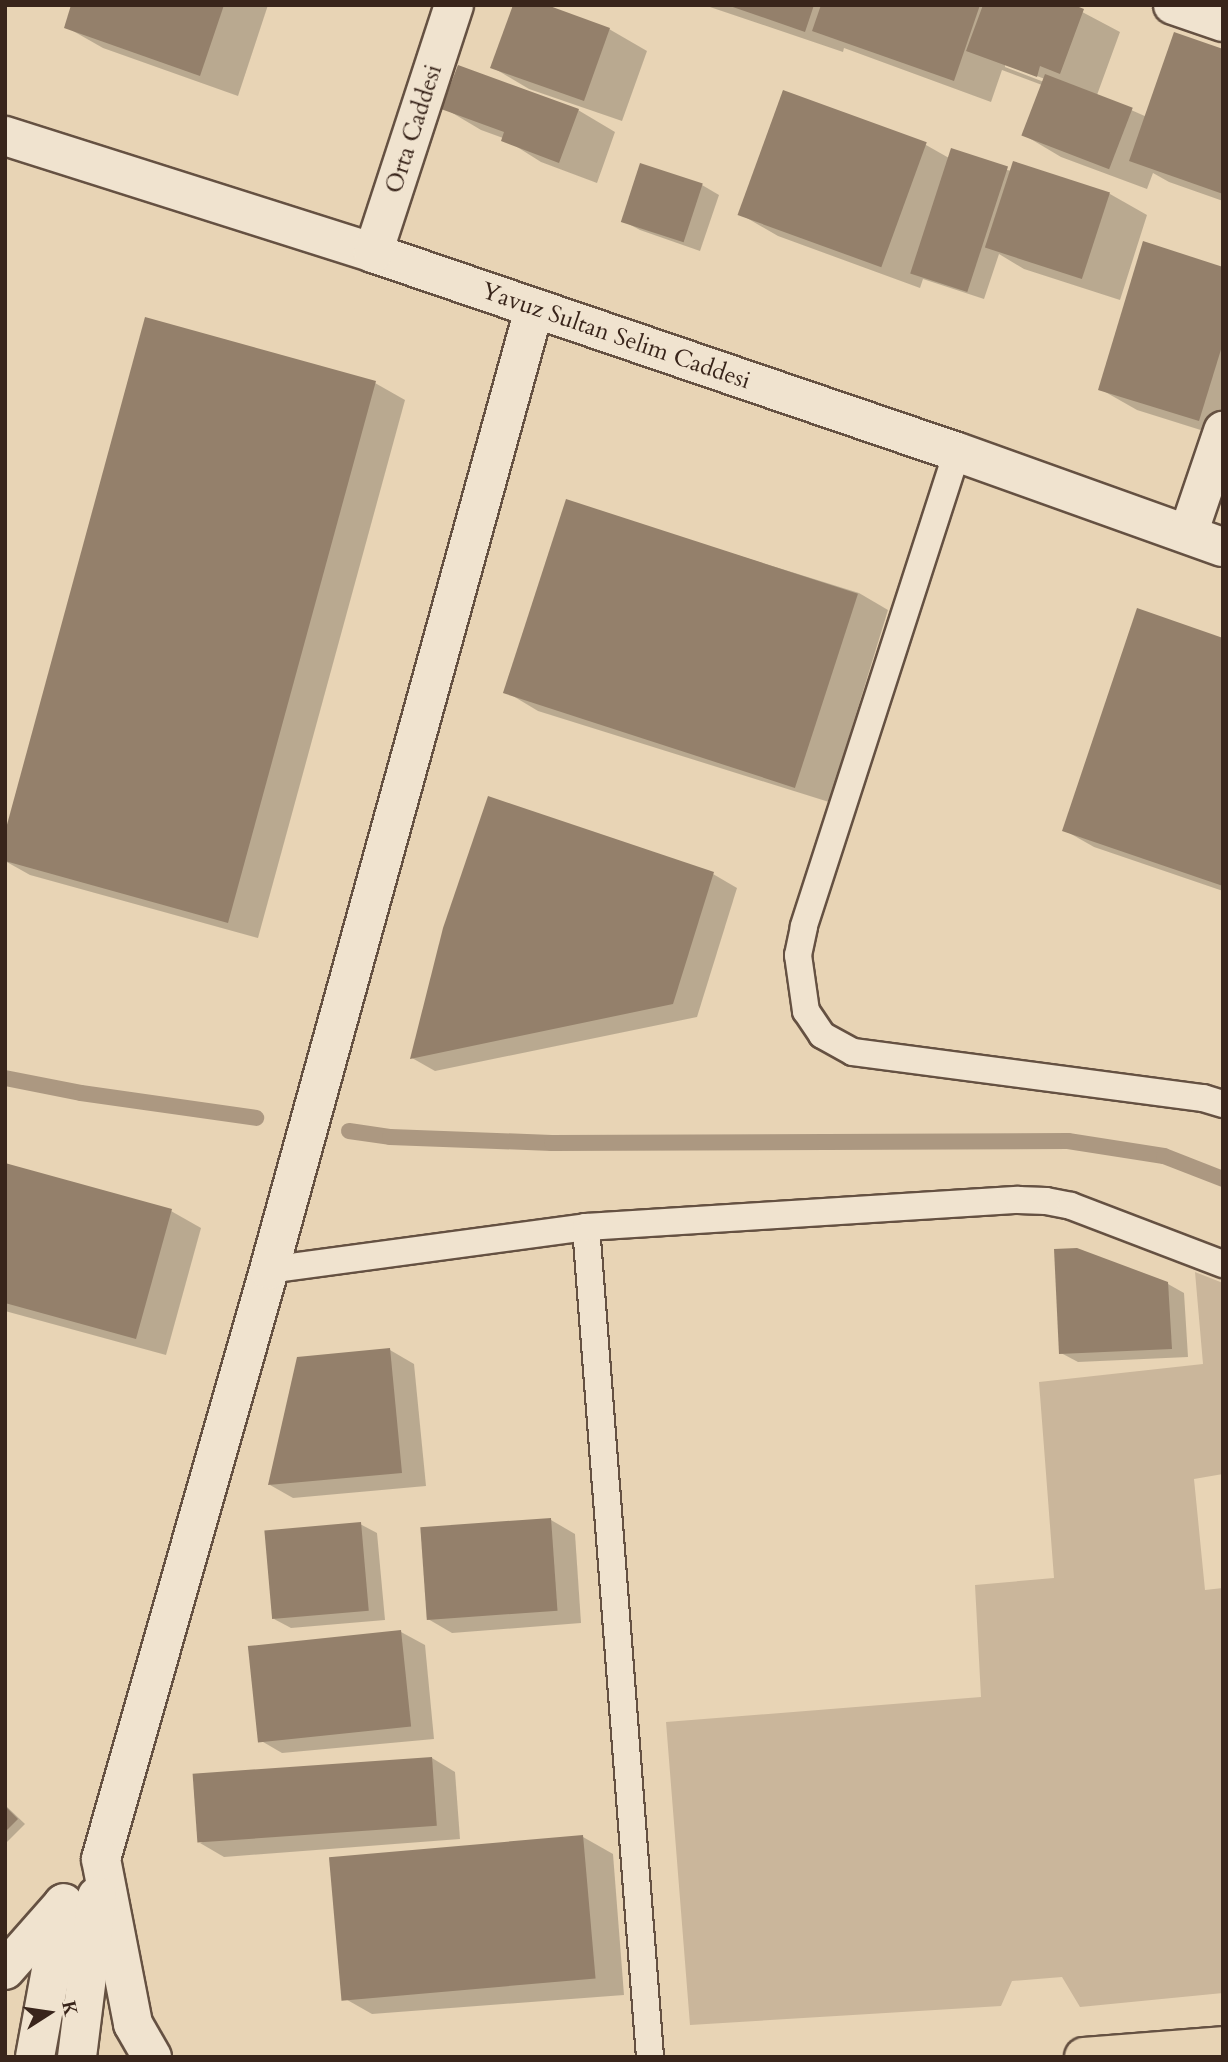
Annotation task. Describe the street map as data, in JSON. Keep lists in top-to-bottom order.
{
  "streets": {
    "street": ["Orta Caddesi", "Yavuz Sultan Selim Caddesi"]
  },
  "crossings": [
    ["Orta Caddesi", "Yavuz Sultan Selim Caddesi"]
  ],
  "north": "right"
}
